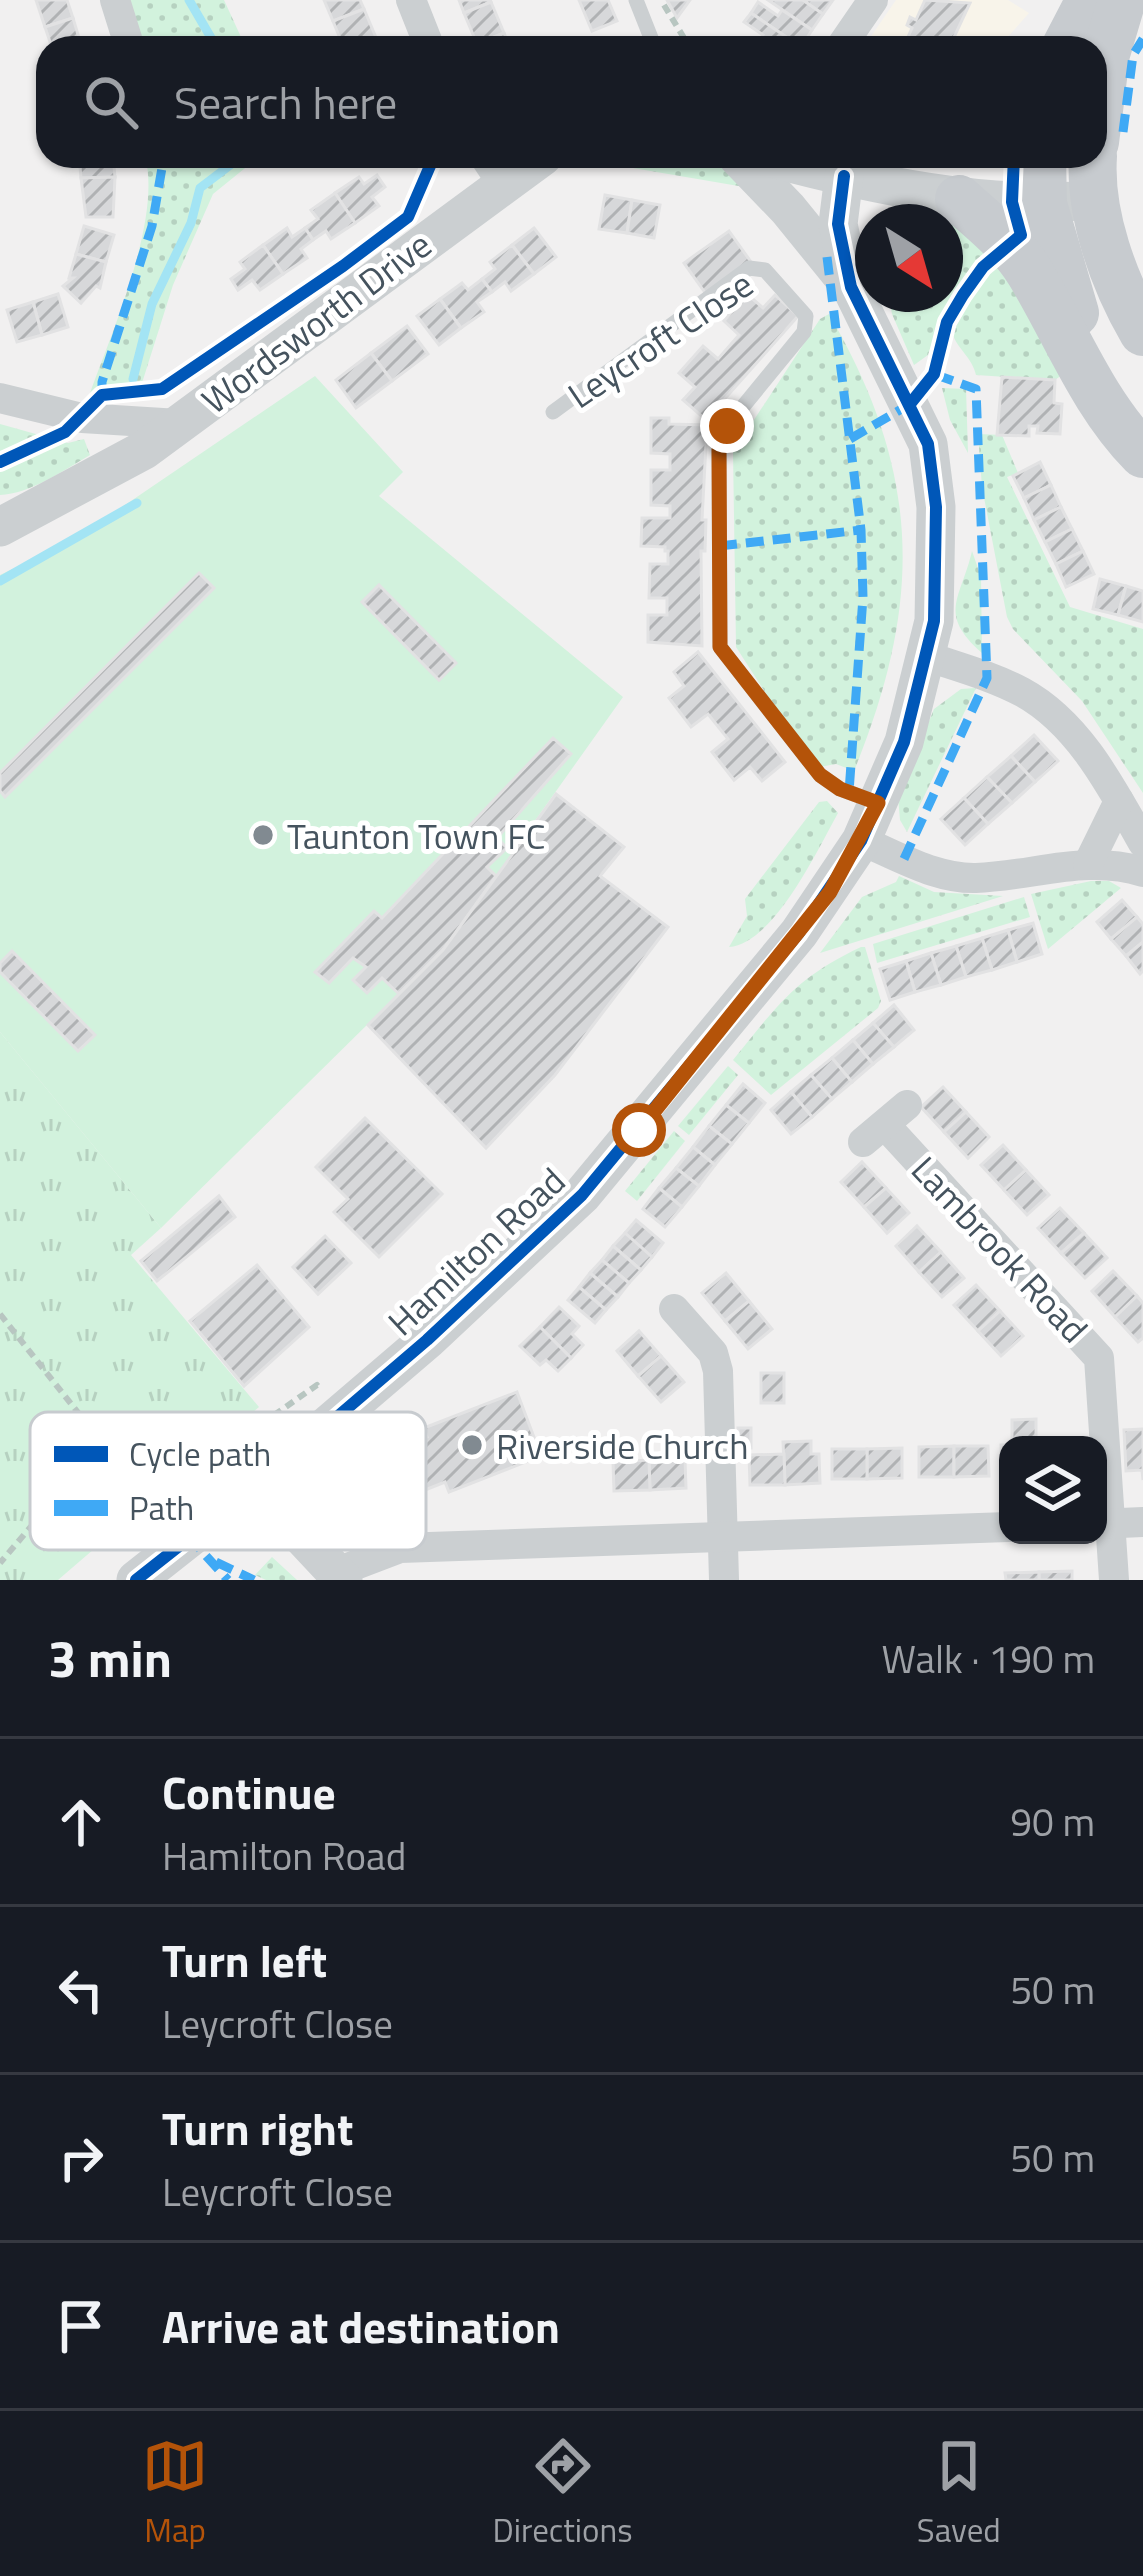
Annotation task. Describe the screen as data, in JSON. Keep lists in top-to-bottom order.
{
  "streets": {
    "street": ["Wordsworth Drive", "Lambrook Road", "Hamilton Road"],
    "lane": ["Leycroft Close"]
  },
  "crossings": [
    ["Leycroft Close", "Hamilton Road"]
  ],
  "places": ["Taunton Town FC", "Riverside Church"],
  "legend": ["Cycle path", "Path"],
  "north": "bottom right",
  "page": {
    "search": "Search here",
    "heading": ["3 min", "Walk · 190 m"],
    "list": [
      ["Continue", "Hamilton Road", "90 m"],
      ["Turn left", "Leycroft Close", "50 m"],
      ["Turn right", "Leycroft Close", "50 m"],
      "Arrive at destination"
    ],
    "nav": ["Map", "Directions", "Saved"]
  }
}
